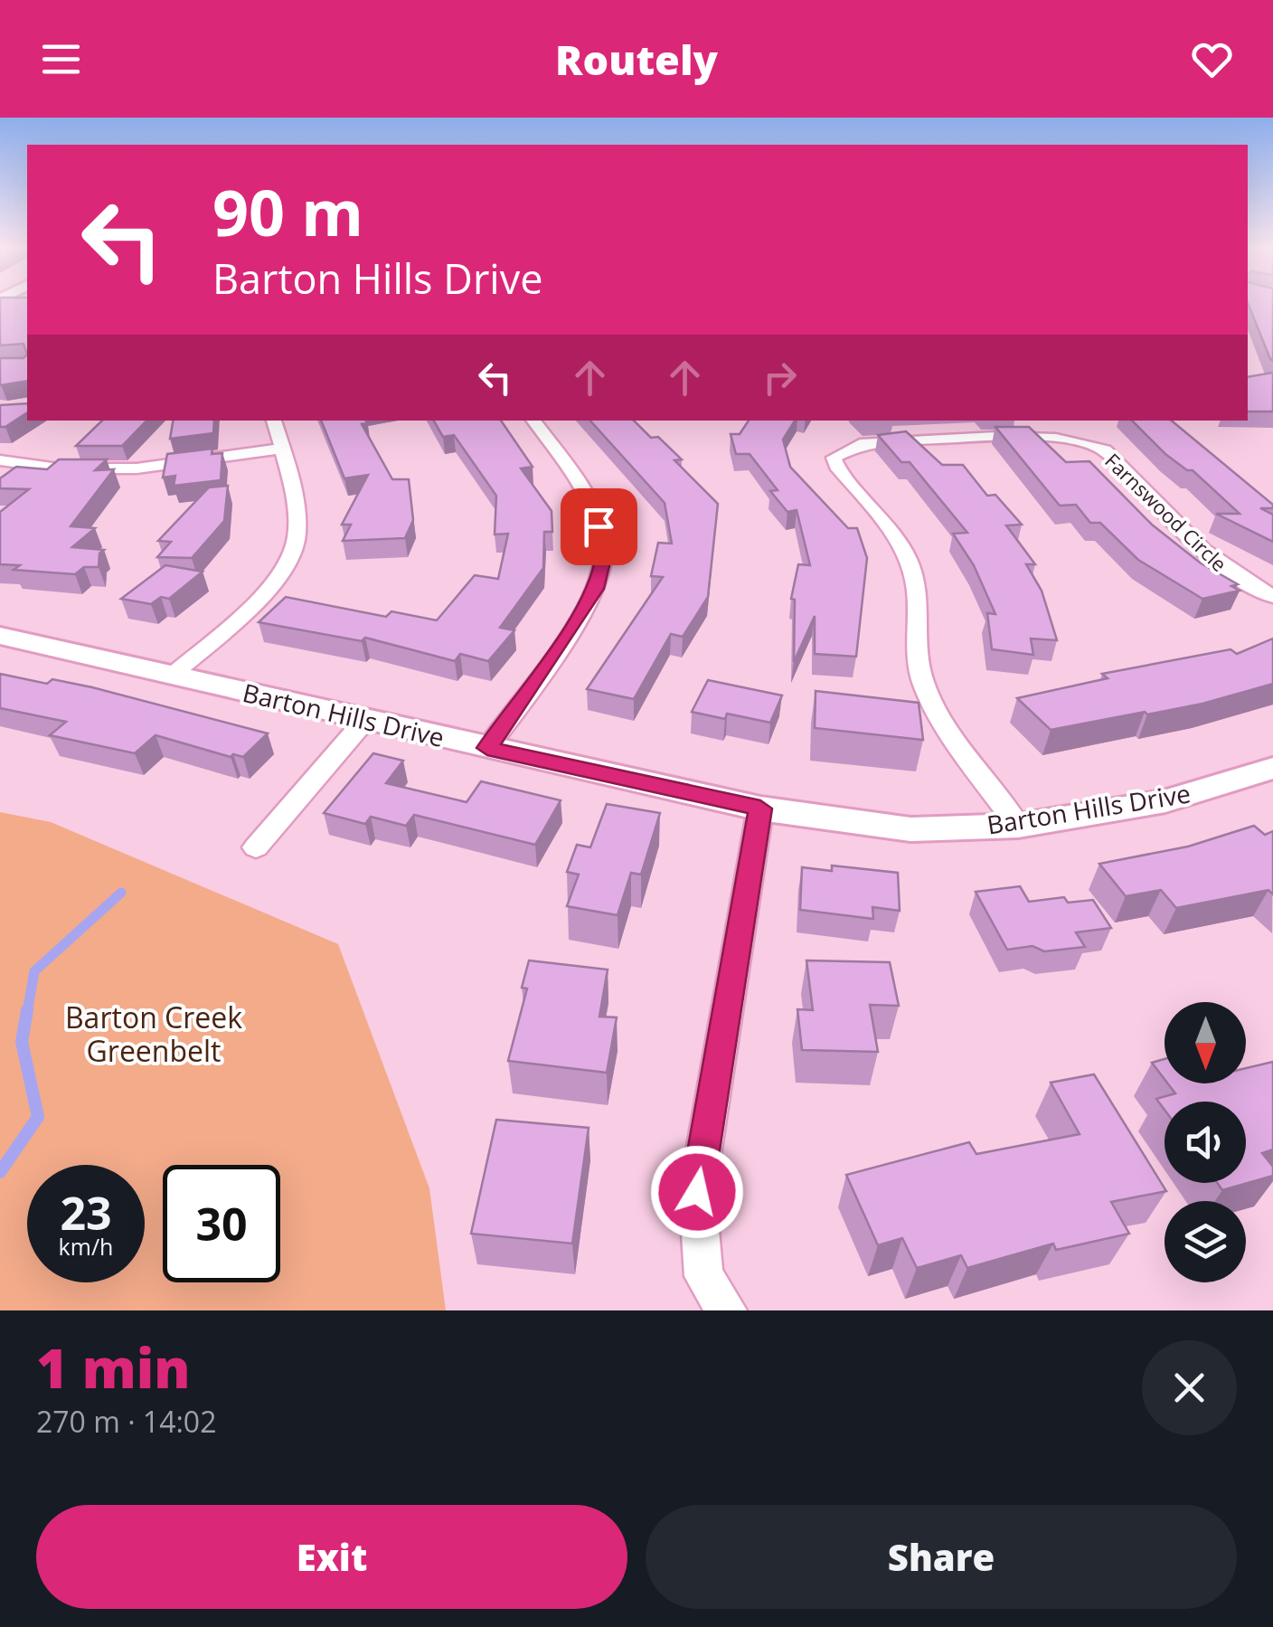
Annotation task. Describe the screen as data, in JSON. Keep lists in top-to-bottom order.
{
  "streets": {
    "street": ["Farnswood Circle", "Barton Hills Drive"]
  },
  "crossings": [
    ["Farnswood Circle", "Barton Hills Drive"]
  ],
  "parks": ["Barton Creek Greenbelt"],
  "north": "bottom",
  "page": {
    "header": "Routely",
    "turn": ["90 m", "Barton Hills Drive"],
    "speed": "23 km/h",
    "limit": "30",
    "heading": ["1 min", "270 m · 14:02"],
    "buttons": ["Exit", "Share"]
  }
}
